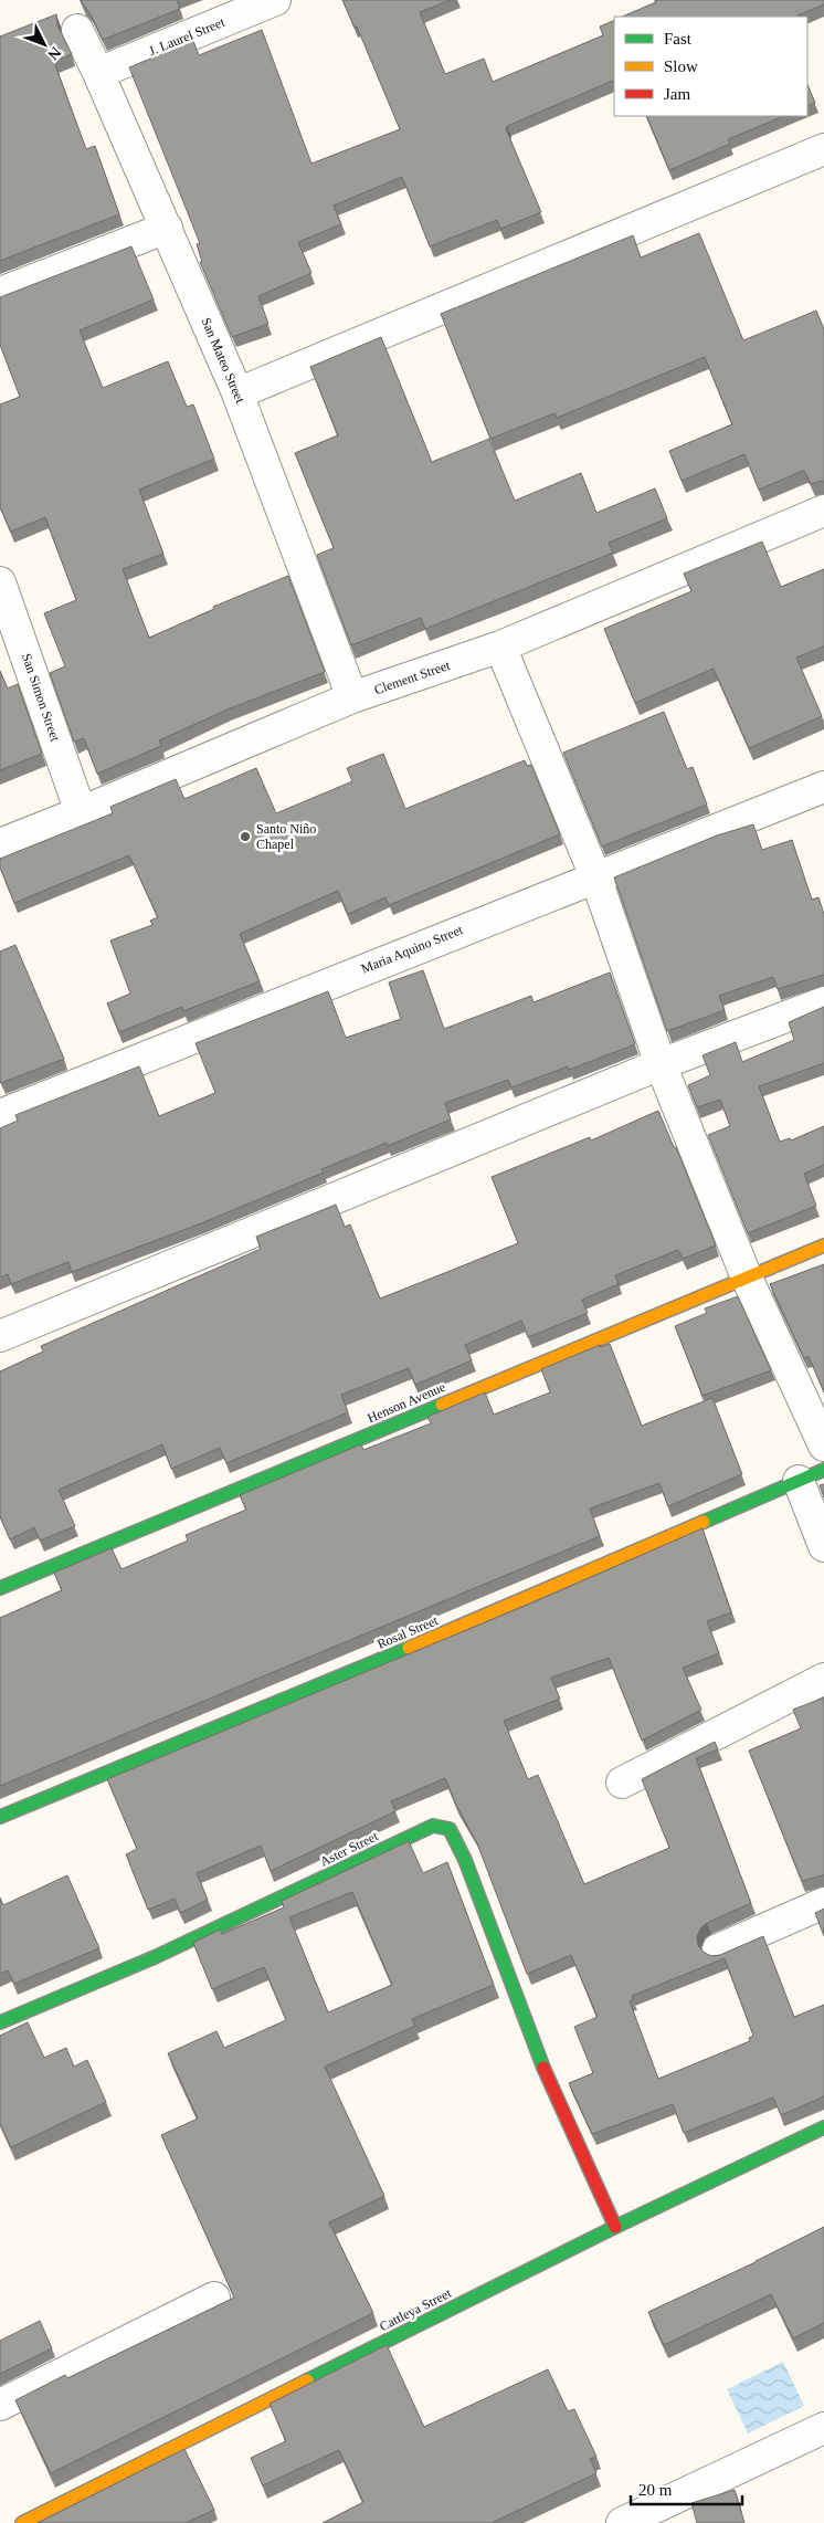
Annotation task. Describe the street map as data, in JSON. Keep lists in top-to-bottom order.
{
  "streets": {
    "street": [
      "J. Laurel Street",
      "San Mateo Street",
      "Clement Street",
      "San Simon Street",
      "Maria Aquino Street",
      "Henson Avenue",
      "Rosal Street",
      "Aster Street",
      "Cattleya Street"
    ]
  },
  "crossings": [
    ["J. Laurel Street", "San Mateo Street"],
    ["San Mateo Street", "Clement Street"],
    ["Clement Street", "San Simon Street"],
    ["Aster Street", "Cattleya Street"]
  ],
  "places": ["Santo Niño Chapel"],
  "legend": ["Fast", "Slow", "Jam"],
  "scale_bar": "20 m",
  "north": "bottom right"
}
